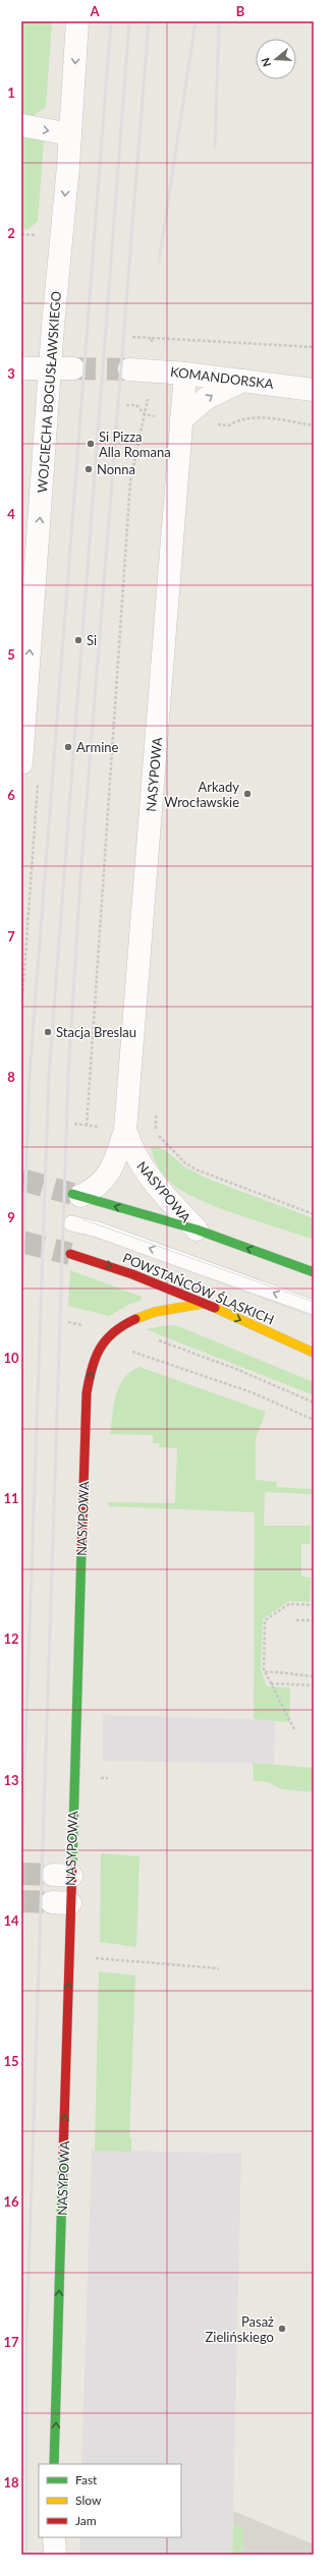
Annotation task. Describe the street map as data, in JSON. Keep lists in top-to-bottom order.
{
  "streets": {
    "street": [
      "KOMANDORSKA",
      "WOJCIECHA BOGUSŁAWSKIEGO",
      "NASYPOWA",
      "POWSTAŃCÓW ŚLĄSKICH"
    ]
  },
  "crossings": [
    ["KOMANDORSKA", "NASYPOWA"],
    ["NASYPOWA", "POWSTAŃCÓW ŚLĄSKICH"]
  ],
  "one_way": ["NASYPOWA"],
  "places": [
    "Si Pizza Alla Romana",
    "Nonna",
    "Si",
    "Armine",
    "Arkady Wrocławskie",
    "Stacja Breslau",
    "Pasaż Zielińskiego"
  ],
  "legend": ["Fast", "Slow", "Jam"],
  "north": "left",
  "grid": {
    "columns": ["A", "B"],
    "rows": [
      "1",
      "2",
      "3",
      "4",
      "5",
      "6",
      "7",
      "8",
      "9",
      "10",
      "11",
      "12",
      "13",
      "14",
      "15",
      "16",
      "17",
      "18"
    ]
  }
}
